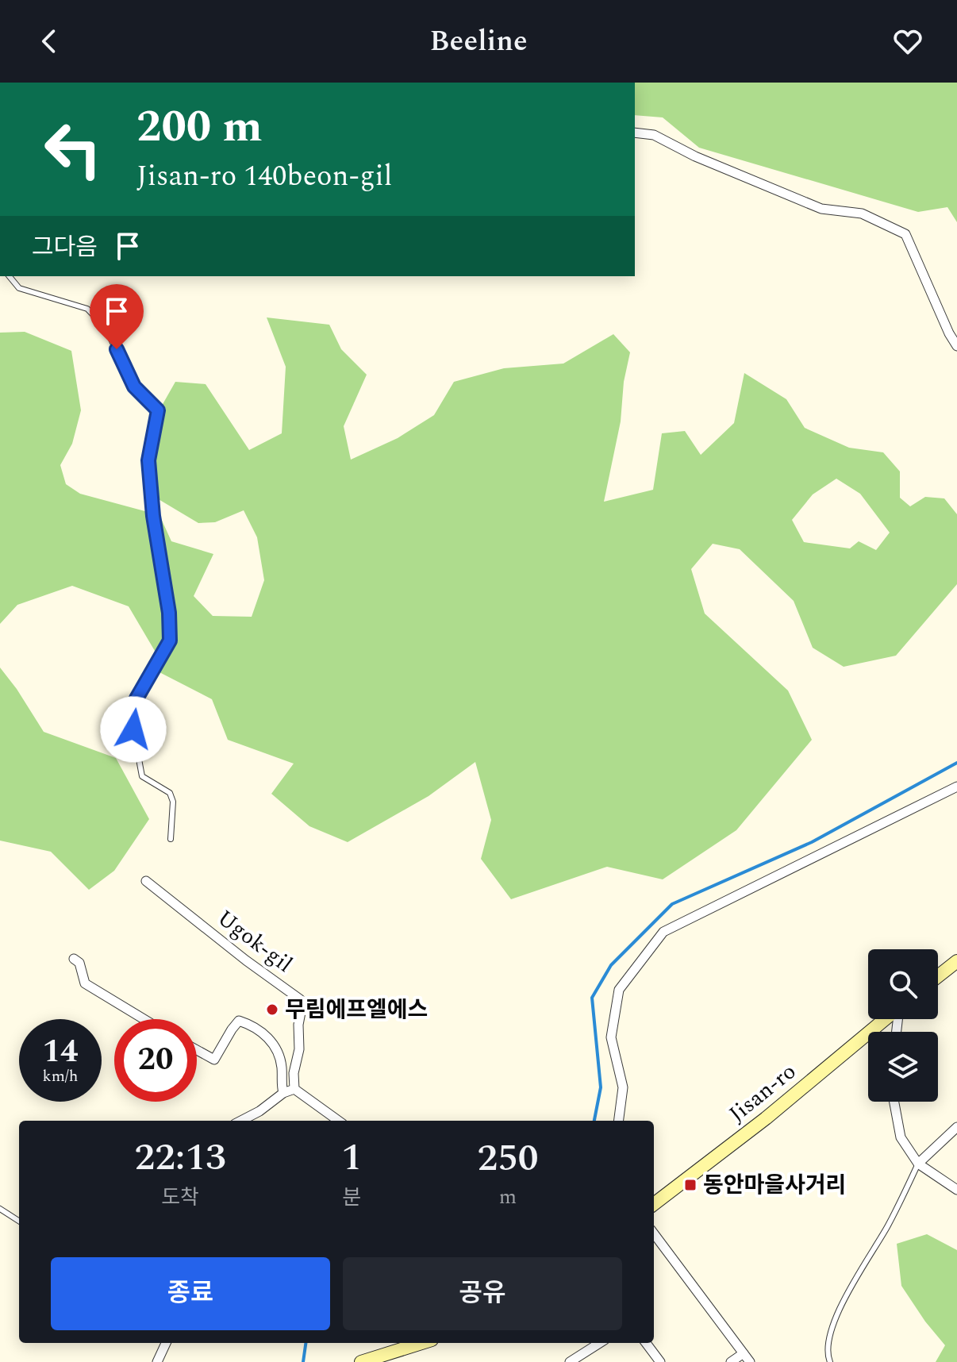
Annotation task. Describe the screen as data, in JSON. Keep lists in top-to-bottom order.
{
  "streets": {
    "main road": ["Jisan-ro"],
    "street": ["Ugok-gil"]
  },
  "places": {
    "other": ["무림에프엘에스"],
    "transit": ["동안마을사거리"]
  },
  "page": {
    "header": "Beeline",
    "turn": ["200 m", "Jisan-ro 140beon-gil"],
    "then": "그다음",
    "speed": "14 km/h",
    "limit": "20",
    "eta": [
      "22:13",
      "도착",
      "1",
      "분",
      "250",
      "m"
    ],
    "buttons": ["종료", "공유"]
  }
}
